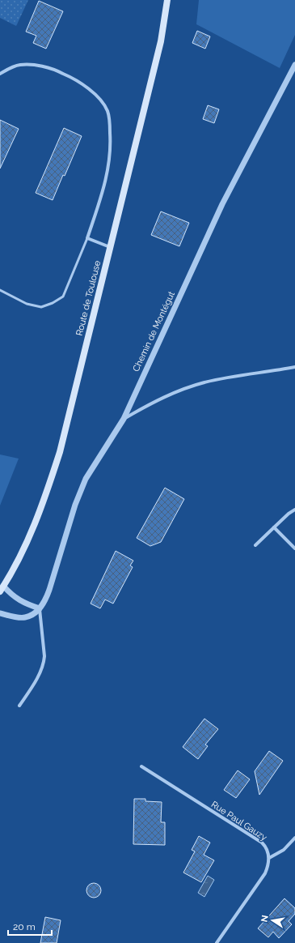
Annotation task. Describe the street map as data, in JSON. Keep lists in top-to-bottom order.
{
  "streets": {
    "main road": ["Route de Toulouse"],
    "street": ["Chemin de Montégut", "Rue Paul Gauzy"]
  },
  "scale_bar": "20 m",
  "north": "left"
}
